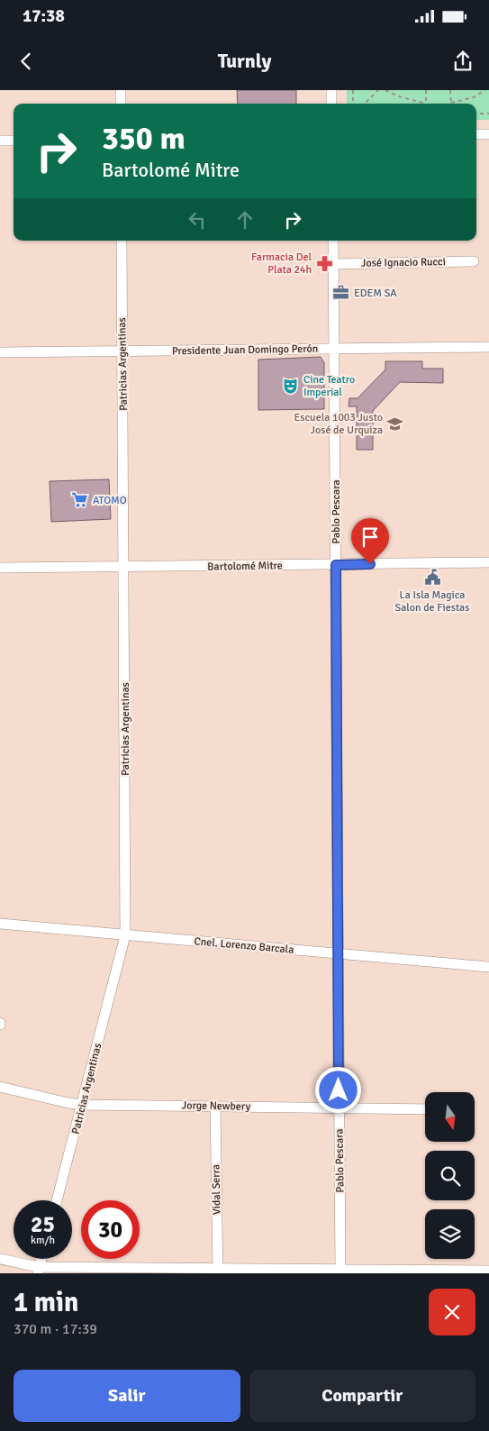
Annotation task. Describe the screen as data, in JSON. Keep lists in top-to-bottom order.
{
  "streets": {
    "street": [
      "José Ignacio Rucci",
      "Presidente Juan Domingo Perón",
      "Patricias Argentinas",
      "Pablo Pescara",
      "Bartolomé Mitre",
      "Cnel. Lorenzo Barcala",
      "Jorge Newbery",
      "Vidal Serra"
    ]
  },
  "crossings": [
    ["José Ignacio Rucci", "Pablo Pescara"],
    ["Presidente Juan Domingo Perón", "Patricias Argentinas"],
    ["Presidente Juan Domingo Perón", "Pablo Pescara"],
    ["Patricias Argentinas", "Bartolomé Mitre"],
    ["Patricias Argentinas", "Cnel. Lorenzo Barcala"],
    ["Patricias Argentinas", "Jorge Newbery"],
    ["Pablo Pescara", "Bartolomé Mitre"],
    ["Pablo Pescara", "Cnel. Lorenzo Barcala"],
    ["Pablo Pescara", "Jorge Newbery"],
    ["Jorge Newbery", "Vidal Serra"]
  ],
  "places": {
    "pharmacy": ["Farmacia Del Plata 24h"],
    "office": ["EDEM SA"],
    "theatre": ["Cine Teatro Imperial"],
    "school or university": ["Escuela 1003 Justo José de Urquiza"],
    "supermarket": ["ATOMO"],
    "public building": ["La Isla Magica Salon de Fiestas"]
  },
  "north": "bottom",
  "page": {
    "status": "17:38",
    "header": "Turnly",
    "turn": ["350 m", "Bartolomé Mitre"],
    "speed": "25 km/h",
    "limit": "30",
    "heading": ["1 min", "370 m · 17:39"],
    "buttons": ["Salir", "Compartir"]
  }
}
